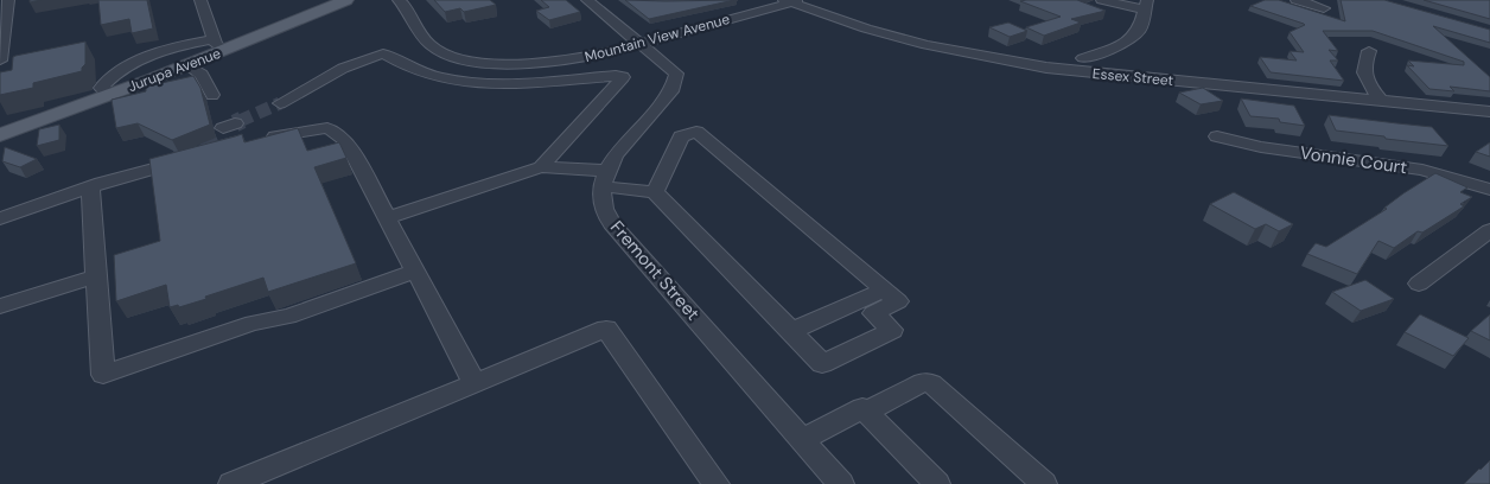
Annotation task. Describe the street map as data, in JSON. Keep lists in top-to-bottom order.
{
  "streets": {
    "main road": ["Jurupa Avenue"],
    "street": [
      "Mountain View Avenue",
      "Essex Street",
      "Vonnie Court",
      "Fremont Street"
    ]
  },
  "crossings": [
    ["Mountain View Avenue", "Essex Street"]
  ]
}
